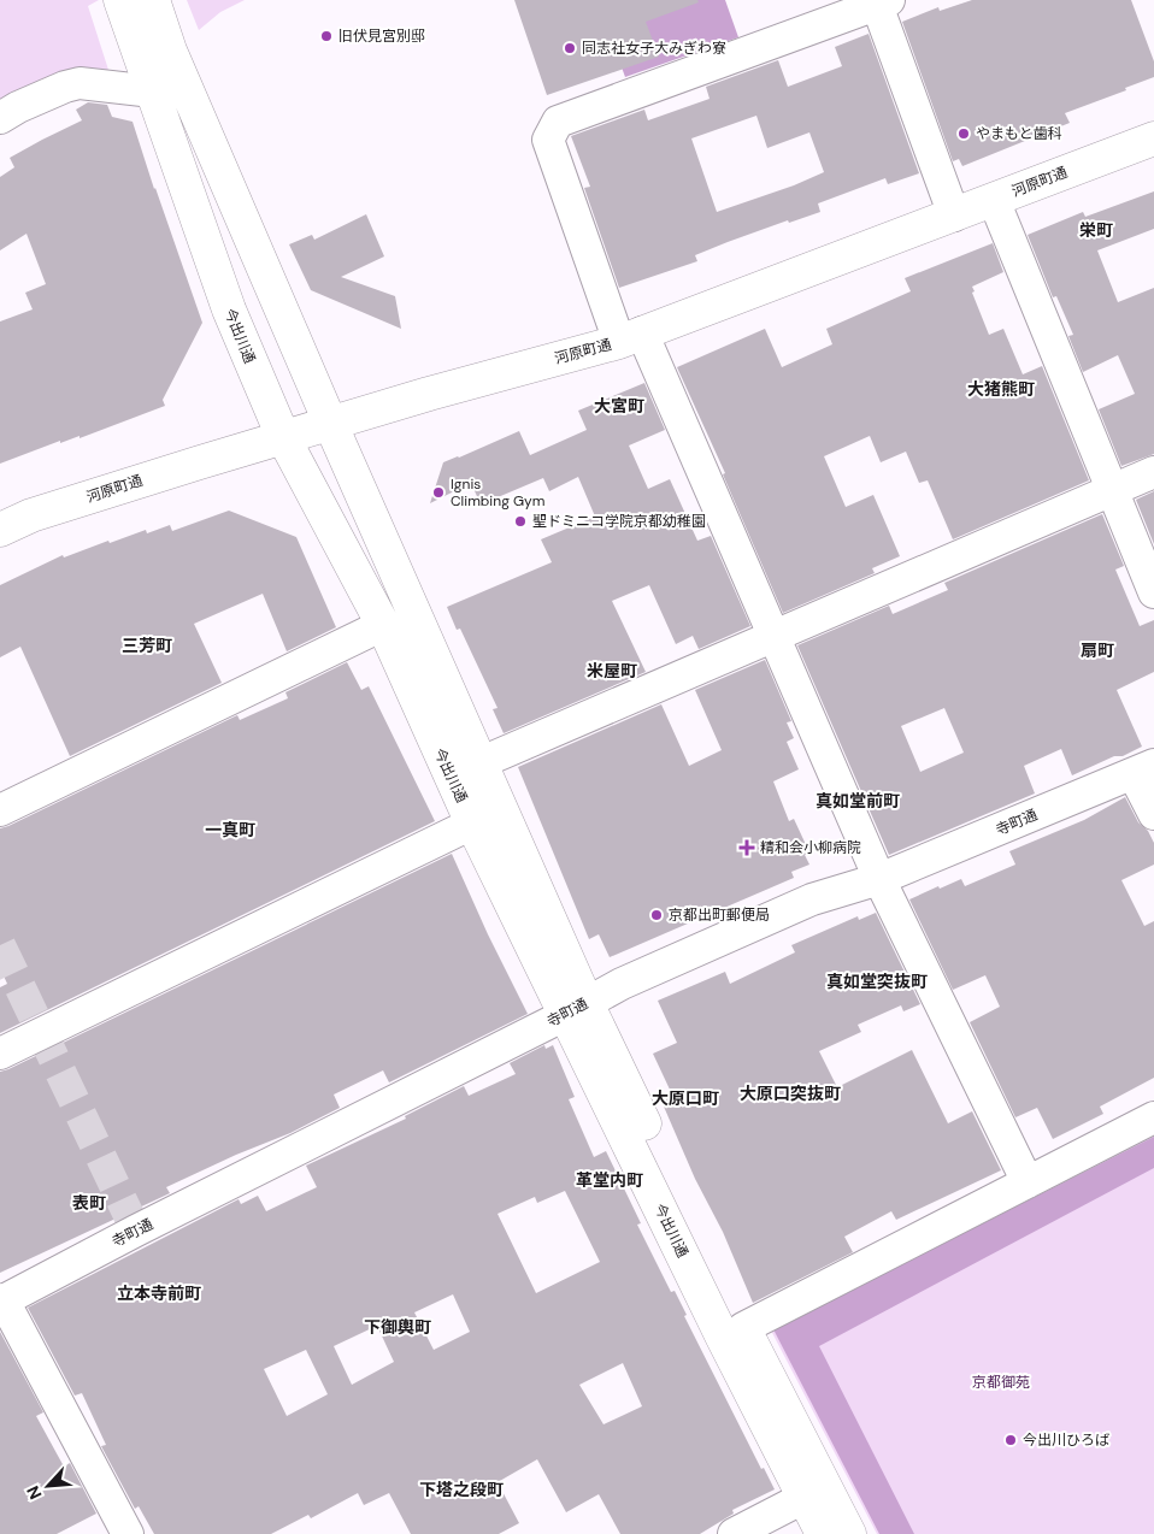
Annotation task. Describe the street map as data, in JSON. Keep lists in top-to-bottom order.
{
  "streets": {
    "main road": ["河原町通", "今出川通"],
    "street": ["寺町通"]
  },
  "crossings": [
    ["河原町通", "今出川通"],
    ["今出川通", "寺町通"]
  ],
  "districts": [
    "栄町",
    "大猪熊町",
    "大宮町",
    "三芳町",
    "扇町",
    "米屋町",
    "真如堂前町",
    "一真町",
    "真如堂突抜町",
    "大原口突抜町",
    "大原口町",
    "革堂内町",
    "表町",
    "立本寺前町",
    "下御輿町",
    "下塔之段町"
  ],
  "parks": ["京都御苑"],
  "places": {
    "other": [
      "旧伏見宮別邸",
      "同志社女子大みぎわ寮",
      "やまもと歯科",
      "Ignis Climbing Gym",
      "聖ドミニコ学院京都幼稚園",
      "京都出町郵便局",
      "今出川ひろば"
    ],
    "health": ["精和会小柳病院"]
  },
  "north": "bottom left"
}
